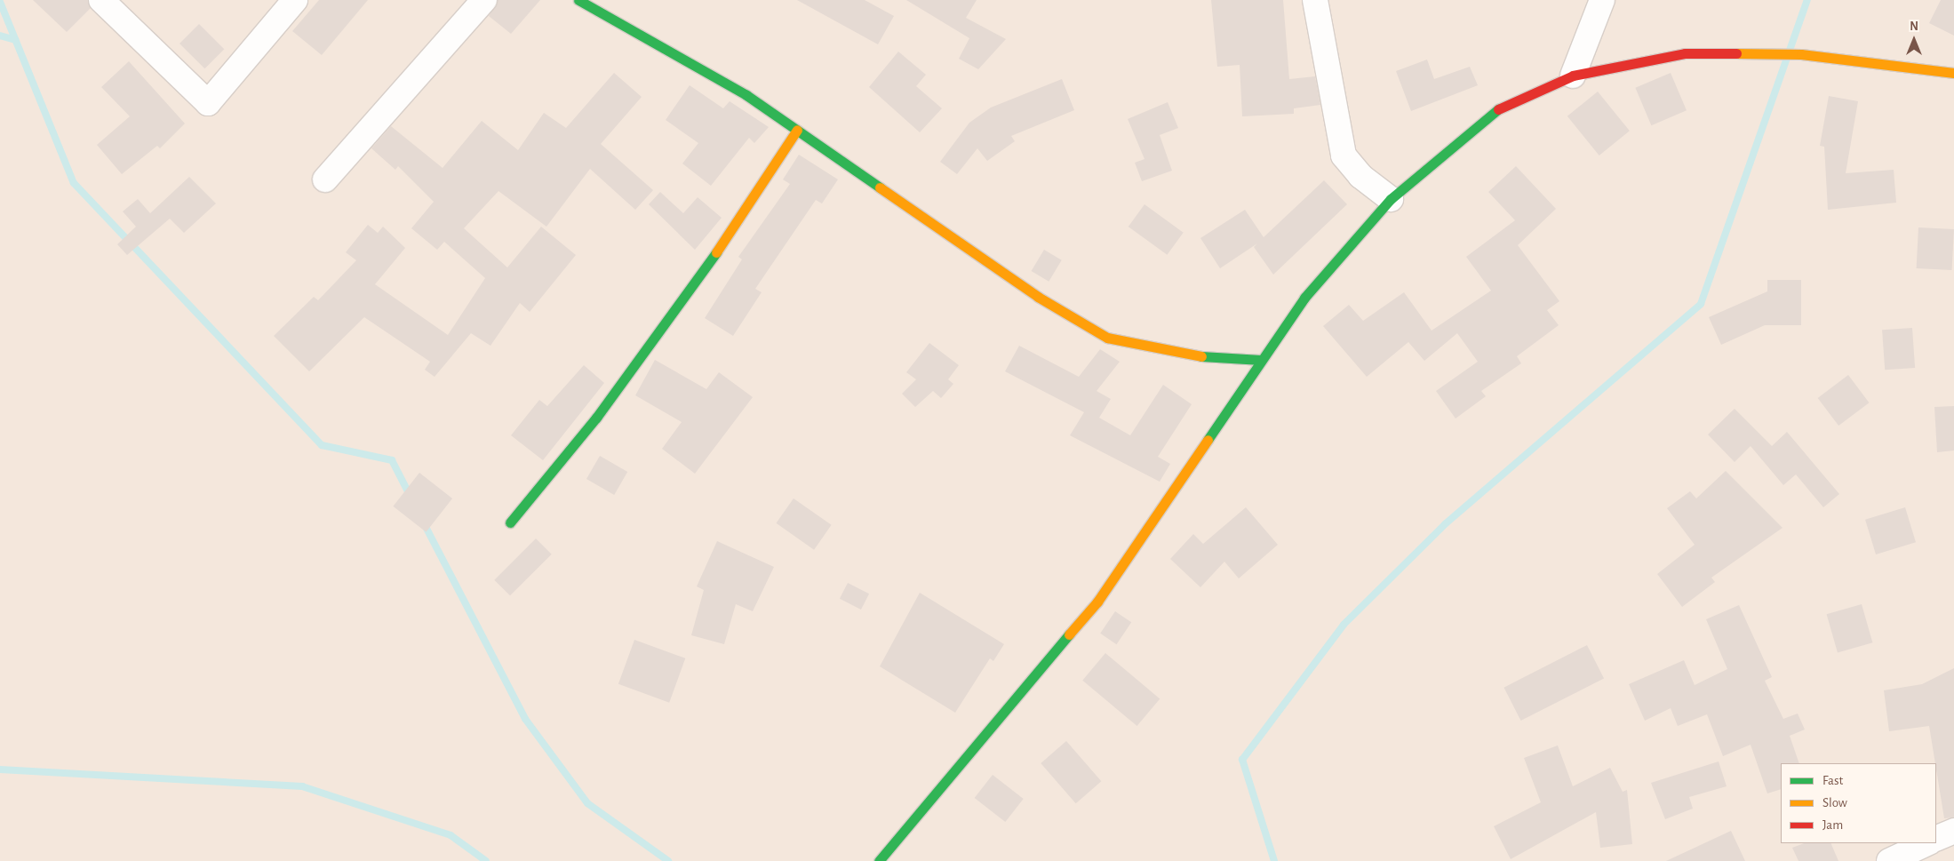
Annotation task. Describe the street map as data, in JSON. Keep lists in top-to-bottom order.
{
  "legend": ["Fast", "Slow", "Jam"],
  "north": "top"
}
